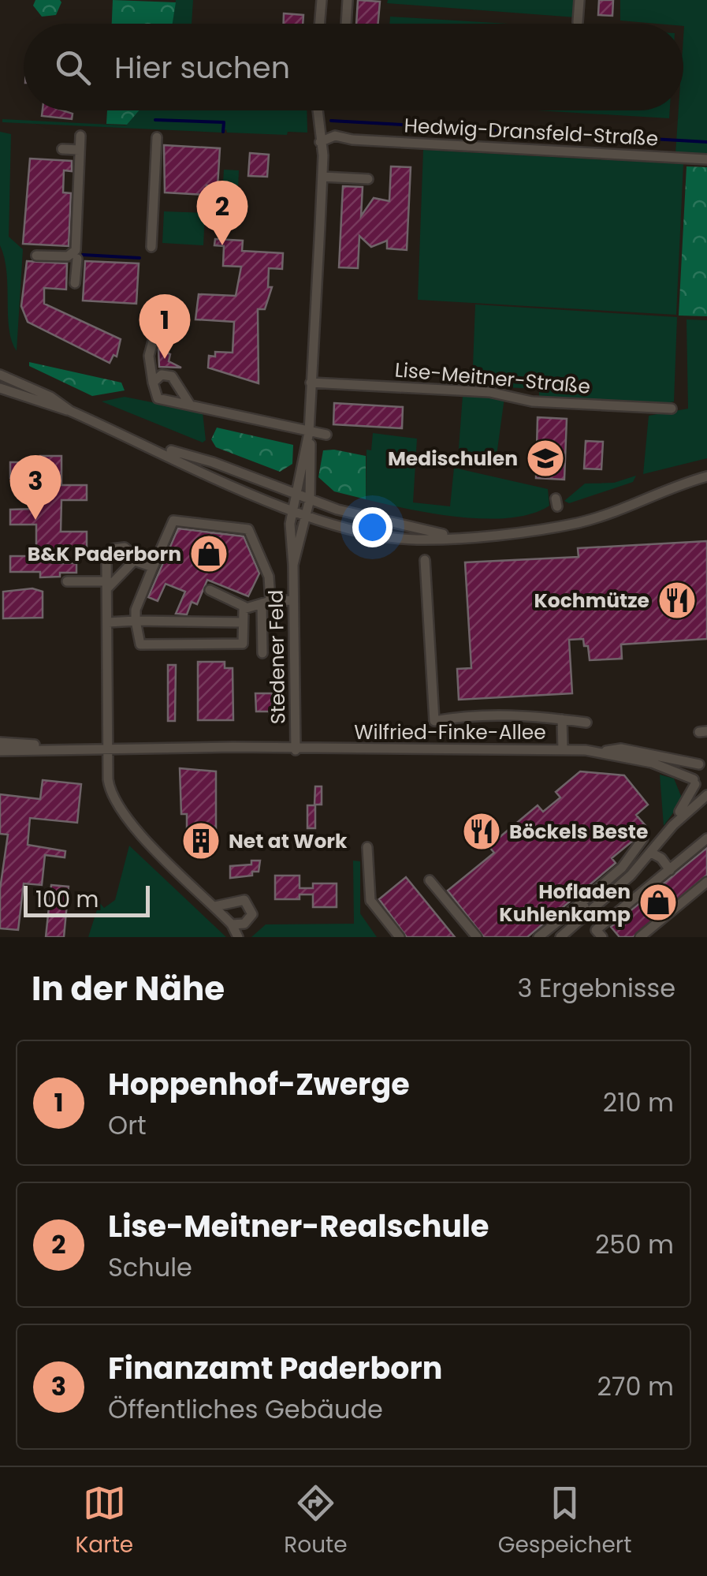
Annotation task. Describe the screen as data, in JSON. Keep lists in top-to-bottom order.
{
  "streets": {
    "street": [
      "Hedwig-Dransfeld-Straße",
      "Lise-Meitner-Straße",
      "Stedener Feld",
      "Wilfried-Finke-Allee"
    ]
  },
  "crossings": [
    ["Stedener Feld", "Wilfried-Finke-Allee"]
  ],
  "places": {
    "school or university": ["Medischulen"],
    "shop": ["B&K Paderborn", "Hofladen Kuhlenkamp"],
    "restaurant": ["Kochmütze", "Böckels Beste"],
    "building": ["Net at Work"]
  },
  "scale_bar": "100 m",
  "page": {
    "search": "Hier suchen",
    "pins": ["2", "1", "3"],
    "scale": "100 m",
    "heading": ["In der Nähe", "3 Ergebnisse"],
    "list": [
      {
        "mark": "1",
        "name": "Hoppenhof-Zwerge",
        "note": "Ort",
        "value": "210 m"
      },
      {
        "mark": "2",
        "name": "Lise-Meitner-Realschule",
        "note": "Schule",
        "value": "250 m"
      },
      {
        "mark": "3",
        "name": "Finanzamt Paderborn",
        "note": "Öffentliches Gebäude",
        "value": "270 m"
      }
    ],
    "nav": ["Karte", "Route", "Gespeichert"]
  }
}
